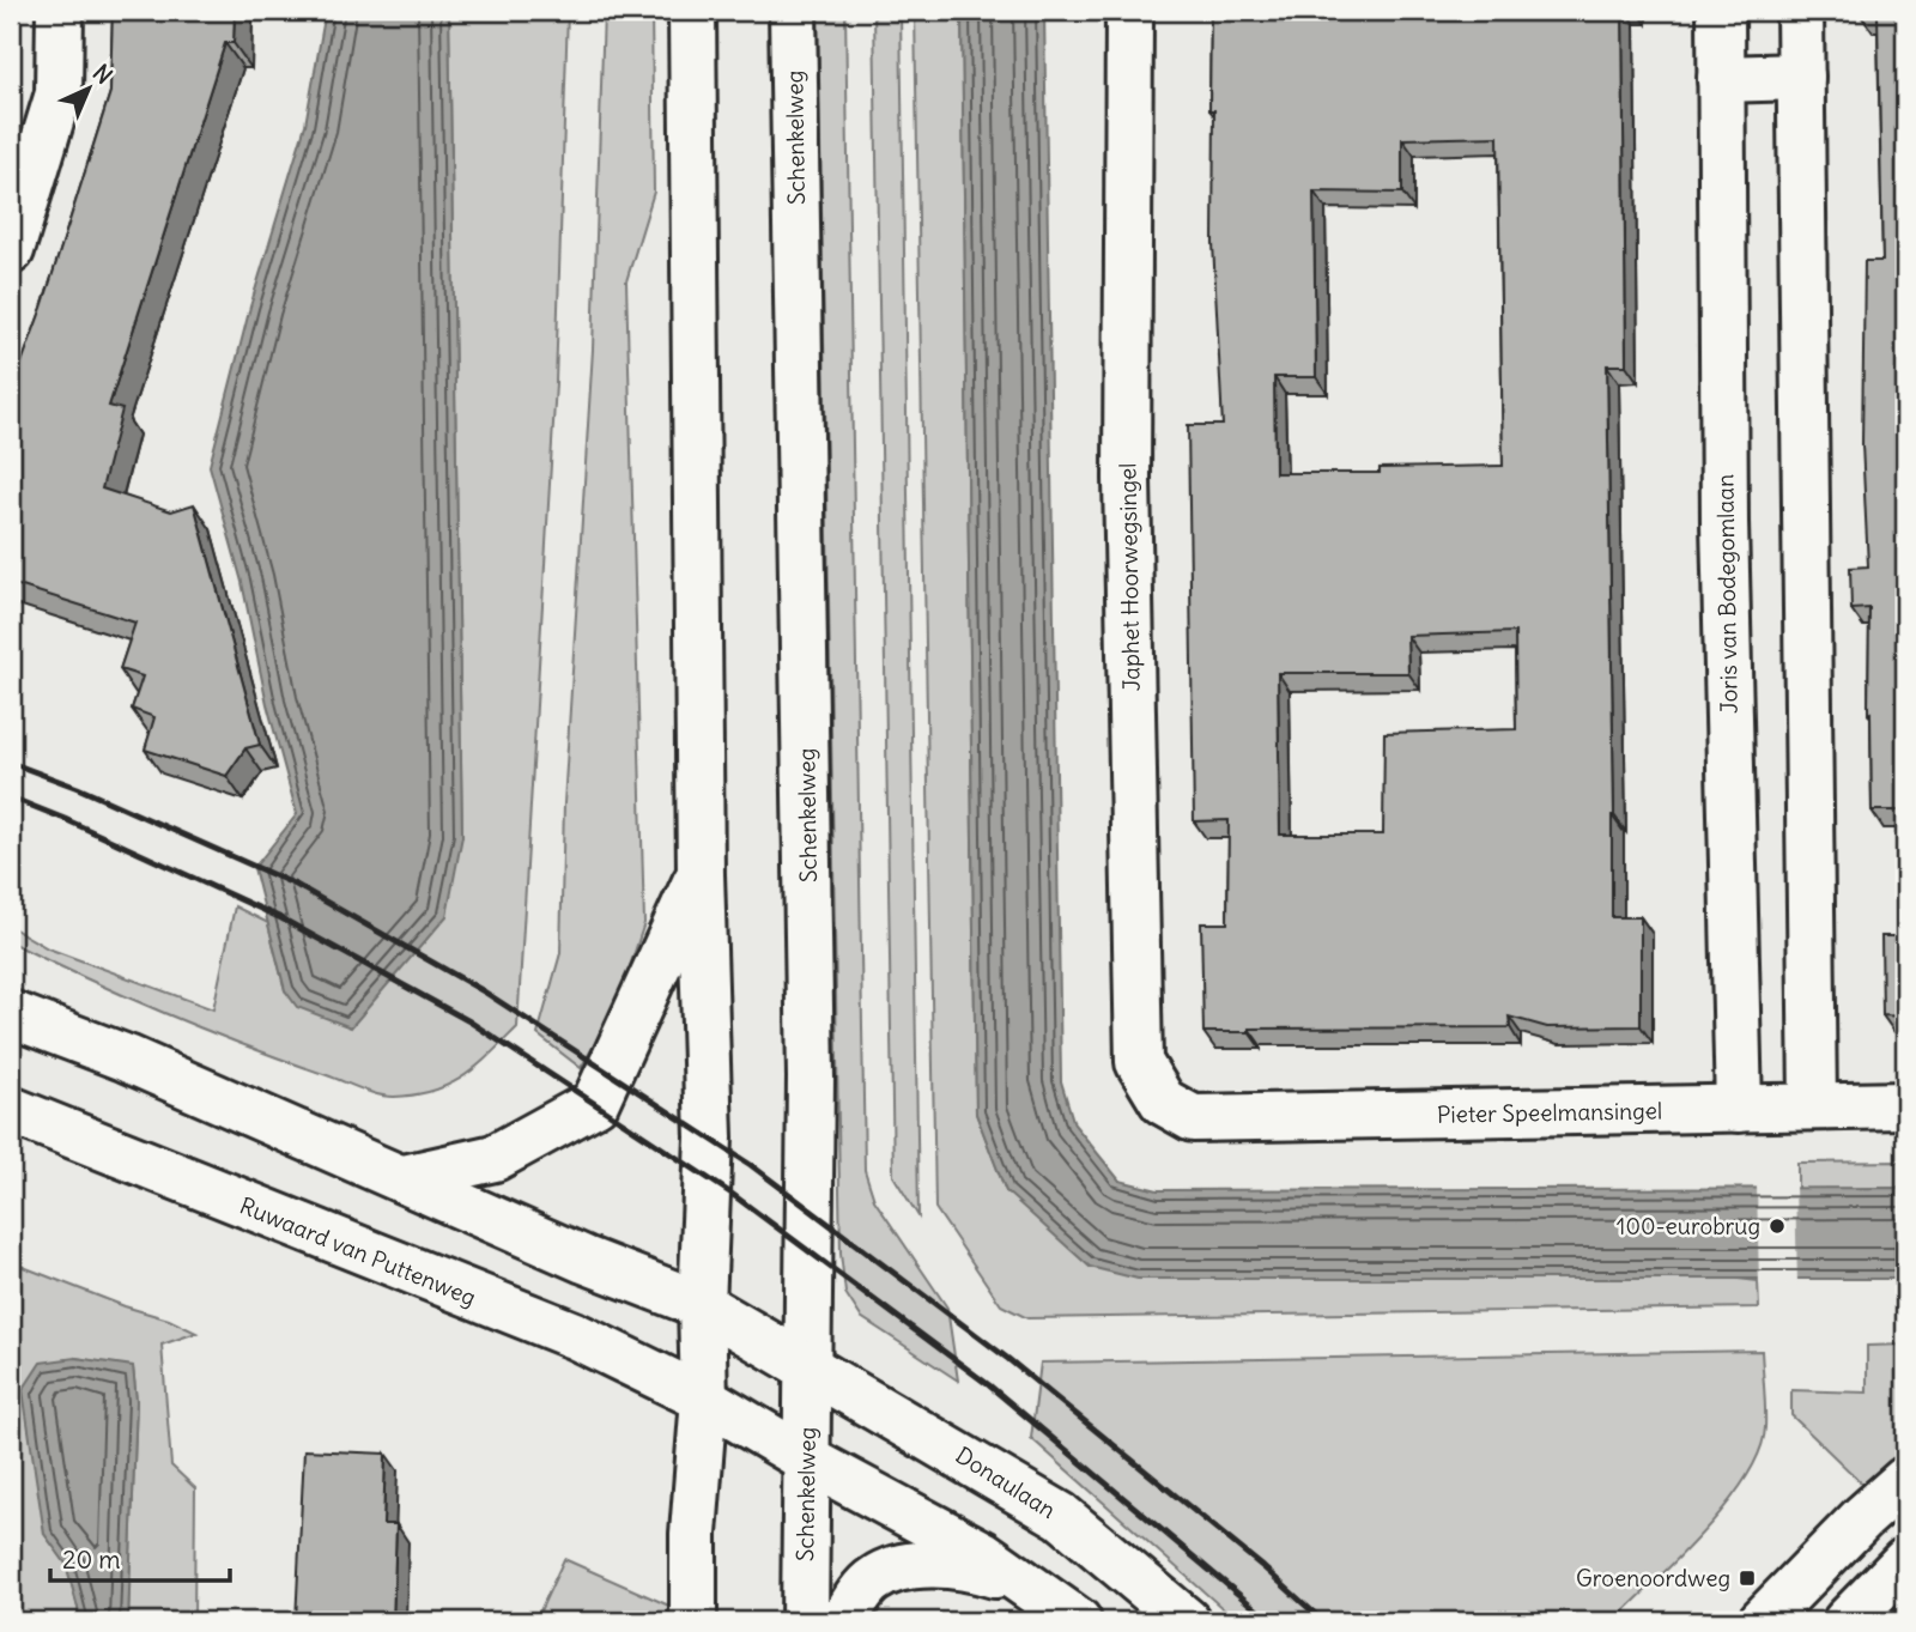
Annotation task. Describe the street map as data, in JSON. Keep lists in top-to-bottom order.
{
  "streets": {
    "street": [
      "Schenkelweg",
      "Japhet Hoorwegsingel",
      "Joris van Bodegomlaan",
      "Pieter Speelmansingel",
      "Ruwaard van Puttenweg",
      "Donaulaan"
    ]
  },
  "crossings": [
    ["Schenkelweg", "Ruwaard van Puttenweg"],
    ["Schenkelweg", "Donaulaan"],
    ["Japhet Hoorwegsingel", "Pieter Speelmansingel"],
    ["Joris van Bodegomlaan", "Pieter Speelmansingel"]
  ],
  "places": {
    "other": ["100-eurobrug"],
    "transit": ["Groenoordweg"]
  },
  "scale_bar": "20 m",
  "north": "top right"
}
